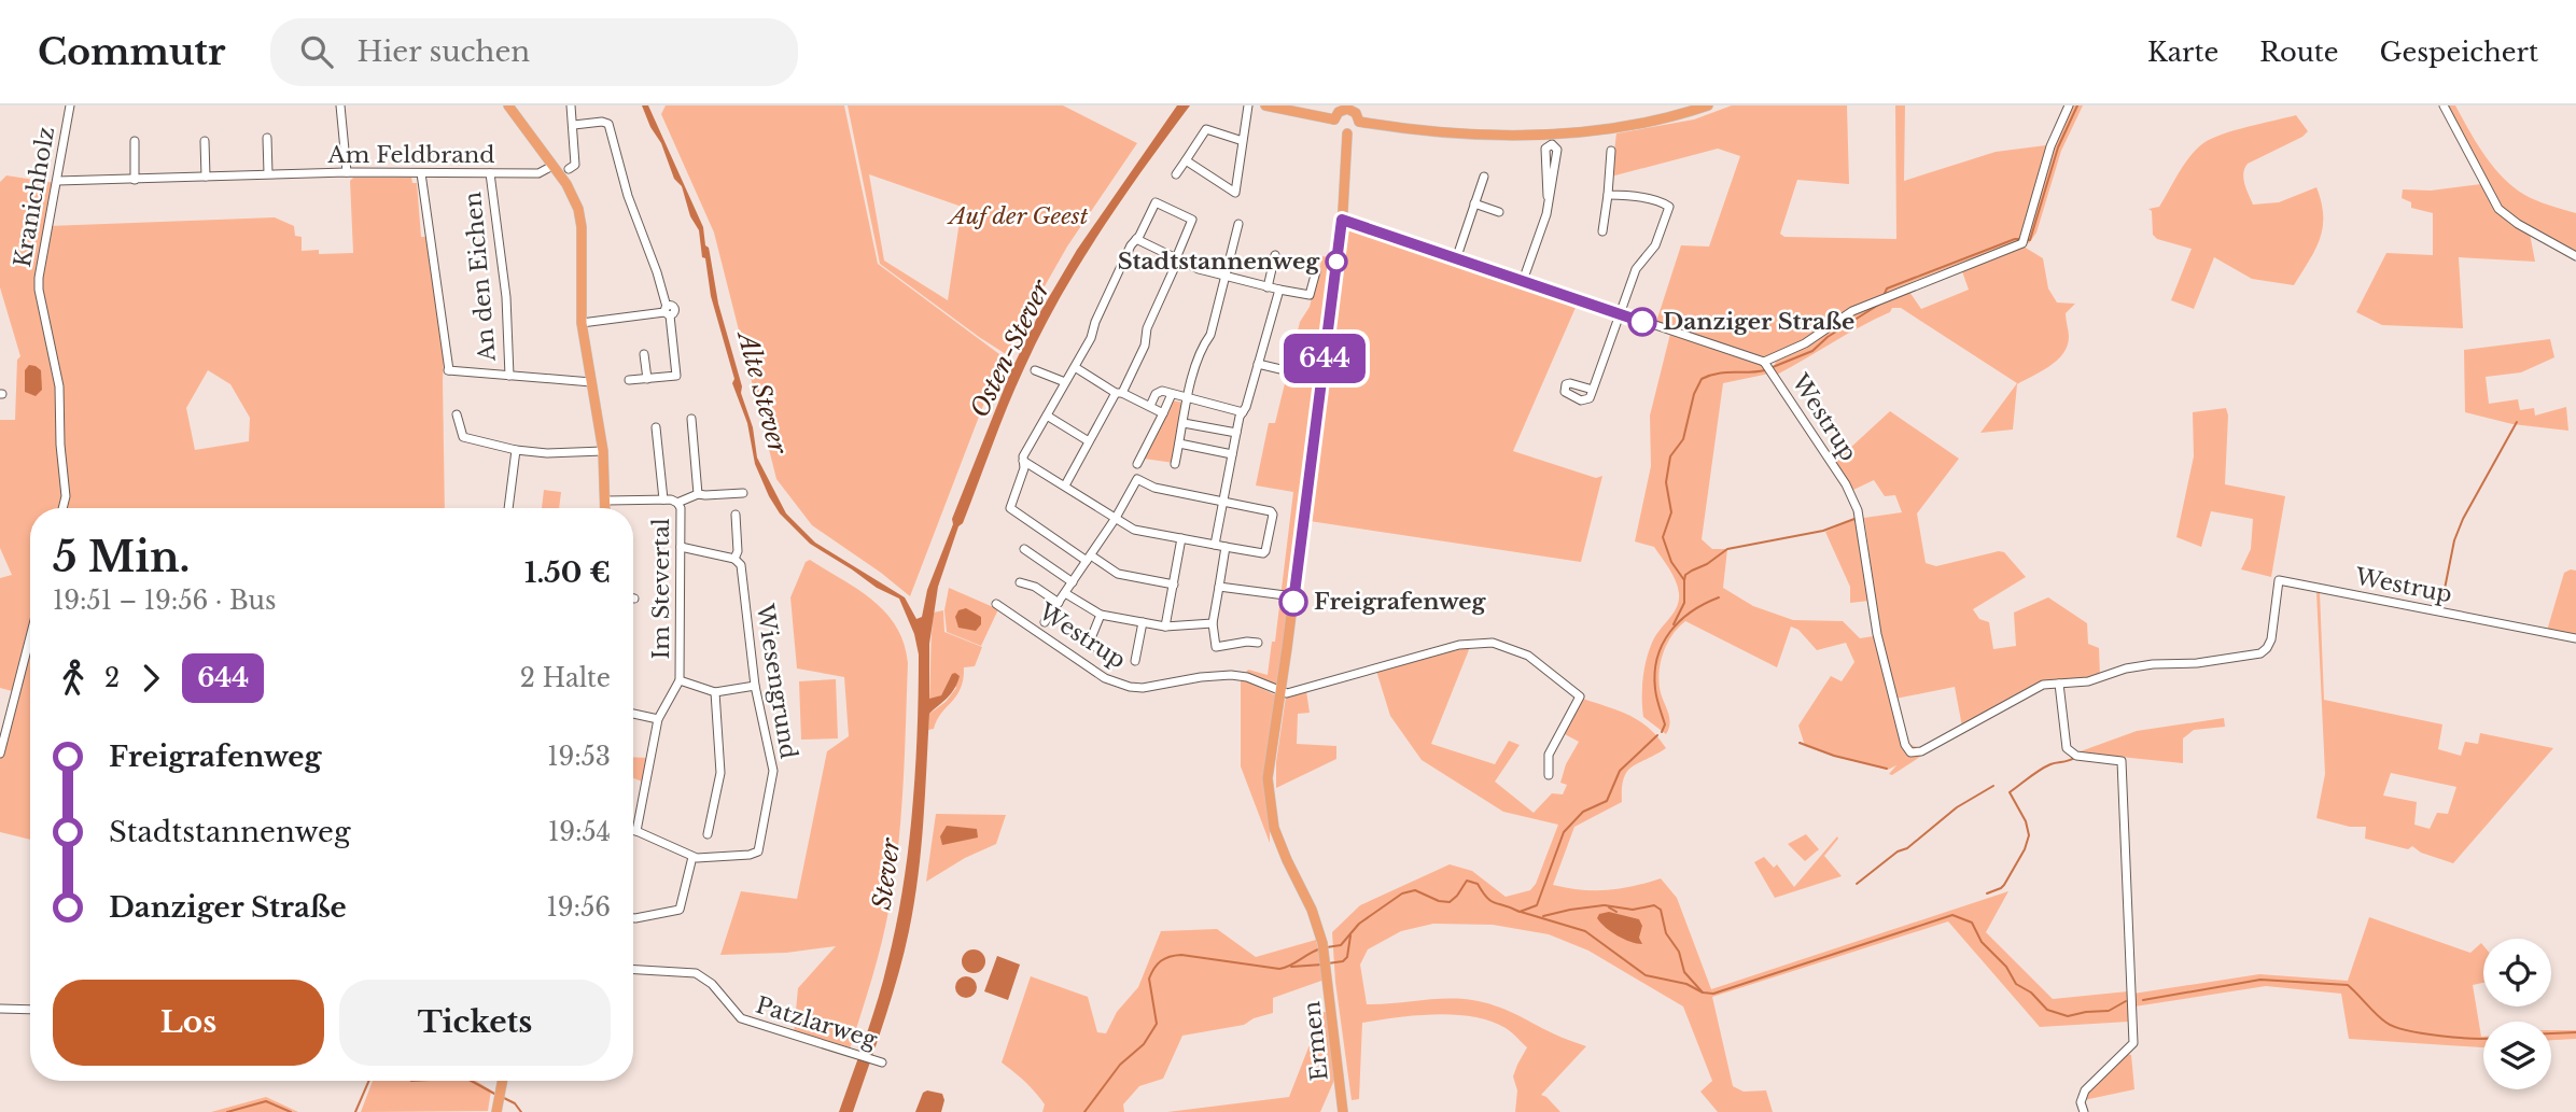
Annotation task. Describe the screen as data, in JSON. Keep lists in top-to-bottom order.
{
  "streets": {
    "main road": ["Ermen"],
    "street": [
      "Am Feldbrand",
      "Kranichholz",
      "An den Eichen",
      "Westrup",
      "Im Stevertal",
      "Wiesengrund",
      "Patzlarweg"
    ]
  },
  "crossings": [
    ["Am Feldbrand", "Kranichholz"],
    ["Am Feldbrand", "An den Eichen"],
    ["Westrup", "Ermen"],
    ["Im Stevertal", "Wiesengrund"]
  ],
  "water": ["Osten-Stever", "Alte Stever", "Stever"],
  "parks": ["Auf der Geest"],
  "places": ["Stadtstannenweg", "Danziger Straße", "Freigrafenweg"],
  "lines": ["bus line 644"],
  "page": {
    "header": "Commutr",
    "search": "Hier suchen",
    "nav": ["Karte", "Route", "Gespeichert"],
    "on_map": "644",
    "heading": ["5 Min.", "19:51 – 19:56 · Bus", "1.50 €"],
    "legs": ["2", "644", "2 Halte"],
    "list": [
      {
        "name": "Freigrafenweg",
        "value": "19:53"
      },
      {
        "name": "Stadtstannenweg",
        "value": "19:54"
      },
      {
        "name": "Danziger Straße",
        "value": "19:56"
      }
    ],
    "buttons": ["Los", "Tickets"]
  }
}
